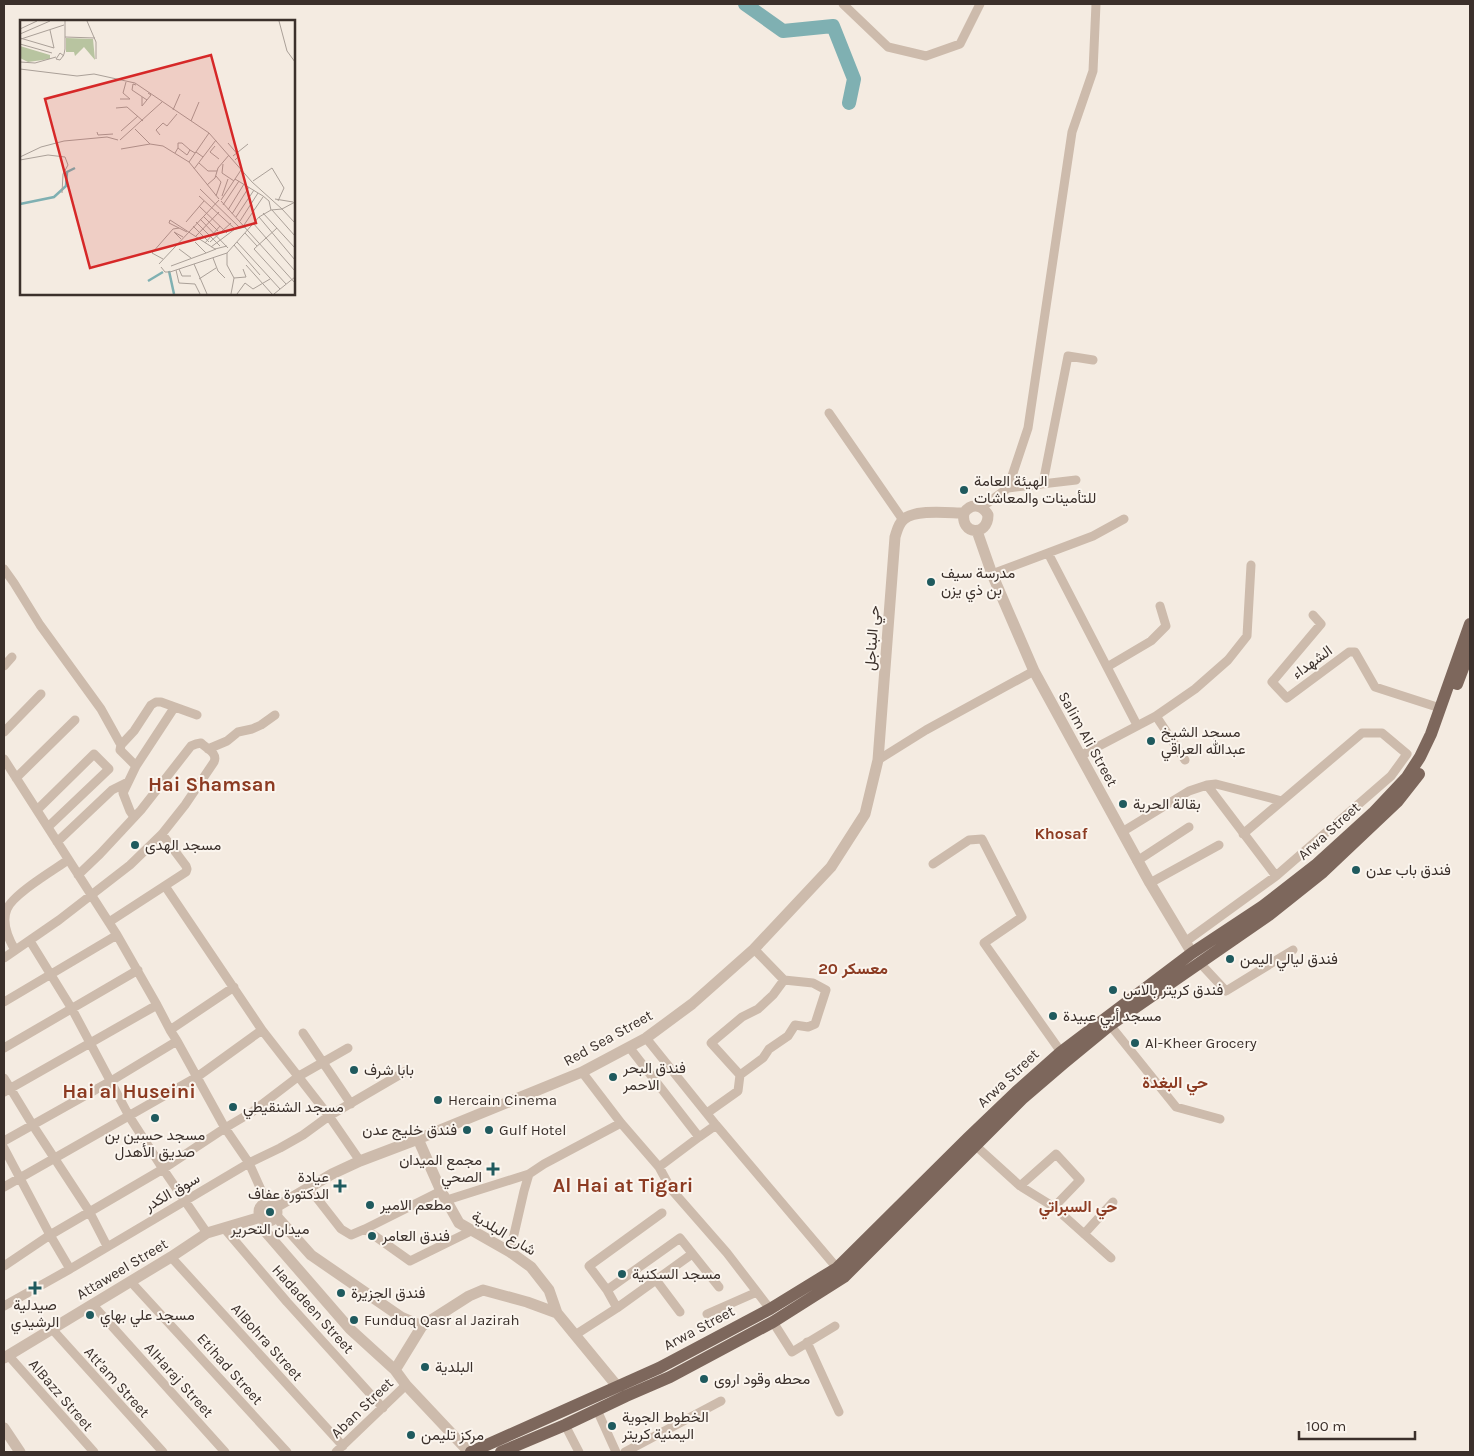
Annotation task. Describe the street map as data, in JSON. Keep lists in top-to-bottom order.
{
  "streets": {
    "main road": ["Arwa Street"],
    "street": [
      "حي البناجل",
      "الشهداء",
      "Salim Ali Street",
      "Red Sea Street",
      "سوق الكدر",
      "شارع البلدية",
      "Attaweel Street",
      "Hadadeen Street",
      "AlBohra Street",
      "Etihad Street",
      "AlHaraj Street",
      "Att'am Street",
      "AlBazz Street",
      "Aban Street"
    ]
  },
  "crossings": [
    ["حي البناجل", "Red Sea Street"],
    ["الشهداء", "Arwa Street"],
    ["Salim Ali Street", "Arwa Street"],
    ["Arwa Street", "شارع البلدية"],
    ["Red Sea Street", "شارع البلدية"],
    ["Red Sea Street", "Attaweel Street"],
    ["Attaweel Street", "Hadadeen Street"],
    ["Attaweel Street", "AlBohra Street"],
    ["Attaweel Street", "Etihad Street"],
    ["Attaweel Street", "AlHaraj Street"],
    ["Attaweel Street", "Att'am Street"],
    ["Attaweel Street", "AlBazz Street"],
    ["Hadadeen Street", "Aban Street"],
    ["AlBohra Street", "Aban Street"]
  ],
  "districts": [
    "Hai Shamsan",
    "Khosaf",
    "معسكر 20",
    "حي البغدة",
    "Hai al Huseini",
    "Al Hai at Tigari",
    "حي السبراتي"
  ],
  "places": {
    "other": [
      "الهيئة العامة للتأمينات والمعاشات",
      "مدرسة سيف بن ذي يزن",
      "مسجد الشيخ عبدالله العراقي",
      "بقالة الحرية",
      "مسجد الهدى",
      "فندق باب عدن",
      "فندق ليالي اليمن",
      "فندق كريتر بالاس",
      "مسجد أبي عبيدة",
      "Al-Kheer Grocery",
      "بابا شرف",
      "فندق البحر الاحمر",
      "Hercain Cinema",
      "مسجد الشنقيطي",
      "مسجد حسين بن صديق الأهدل",
      "فندق خليج عدن",
      "Gulf Hotel",
      "مطعم الامير",
      "ميدان التحرير",
      "فندق العامر",
      "مسجد السكنية",
      "فندق الجزيرة",
      "مسجد علي بهاي",
      "Funduq Qasr al Jazirah",
      "البلدية",
      "محطه وقود اروى",
      "الخطوط الجوية اليمنية كريتر",
      "مركز تليمن"
    ],
    "health": ["مجمع الميدان الصحي", "عيادة الدكتورة عفاف", "صيدلية الرشيدي"]
  },
  "scale_bar": "100 m"
}
